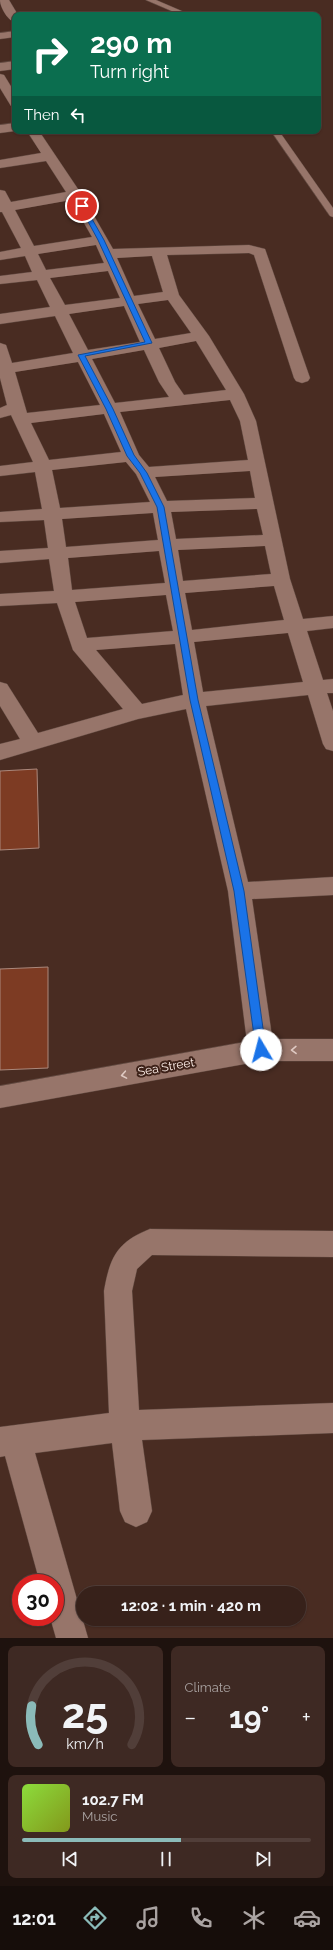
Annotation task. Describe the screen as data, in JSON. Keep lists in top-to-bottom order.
{
  "streets": {
    "street": ["Sea Street"]
  },
  "one_way": ["Sea Street"],
  "page": {
    "turn": ["290 m", "Turn right"],
    "then": "Then",
    "limit": "30",
    "trip": "12:02 · 1 min · 420 m",
    "tile": "Climate",
    "heat": ["−", "19°", "+"],
    "song": ["102.7 FM", "Music"],
    "tabs": "12:01",
    "gauge": ["25", "km/h"]
  }
}
